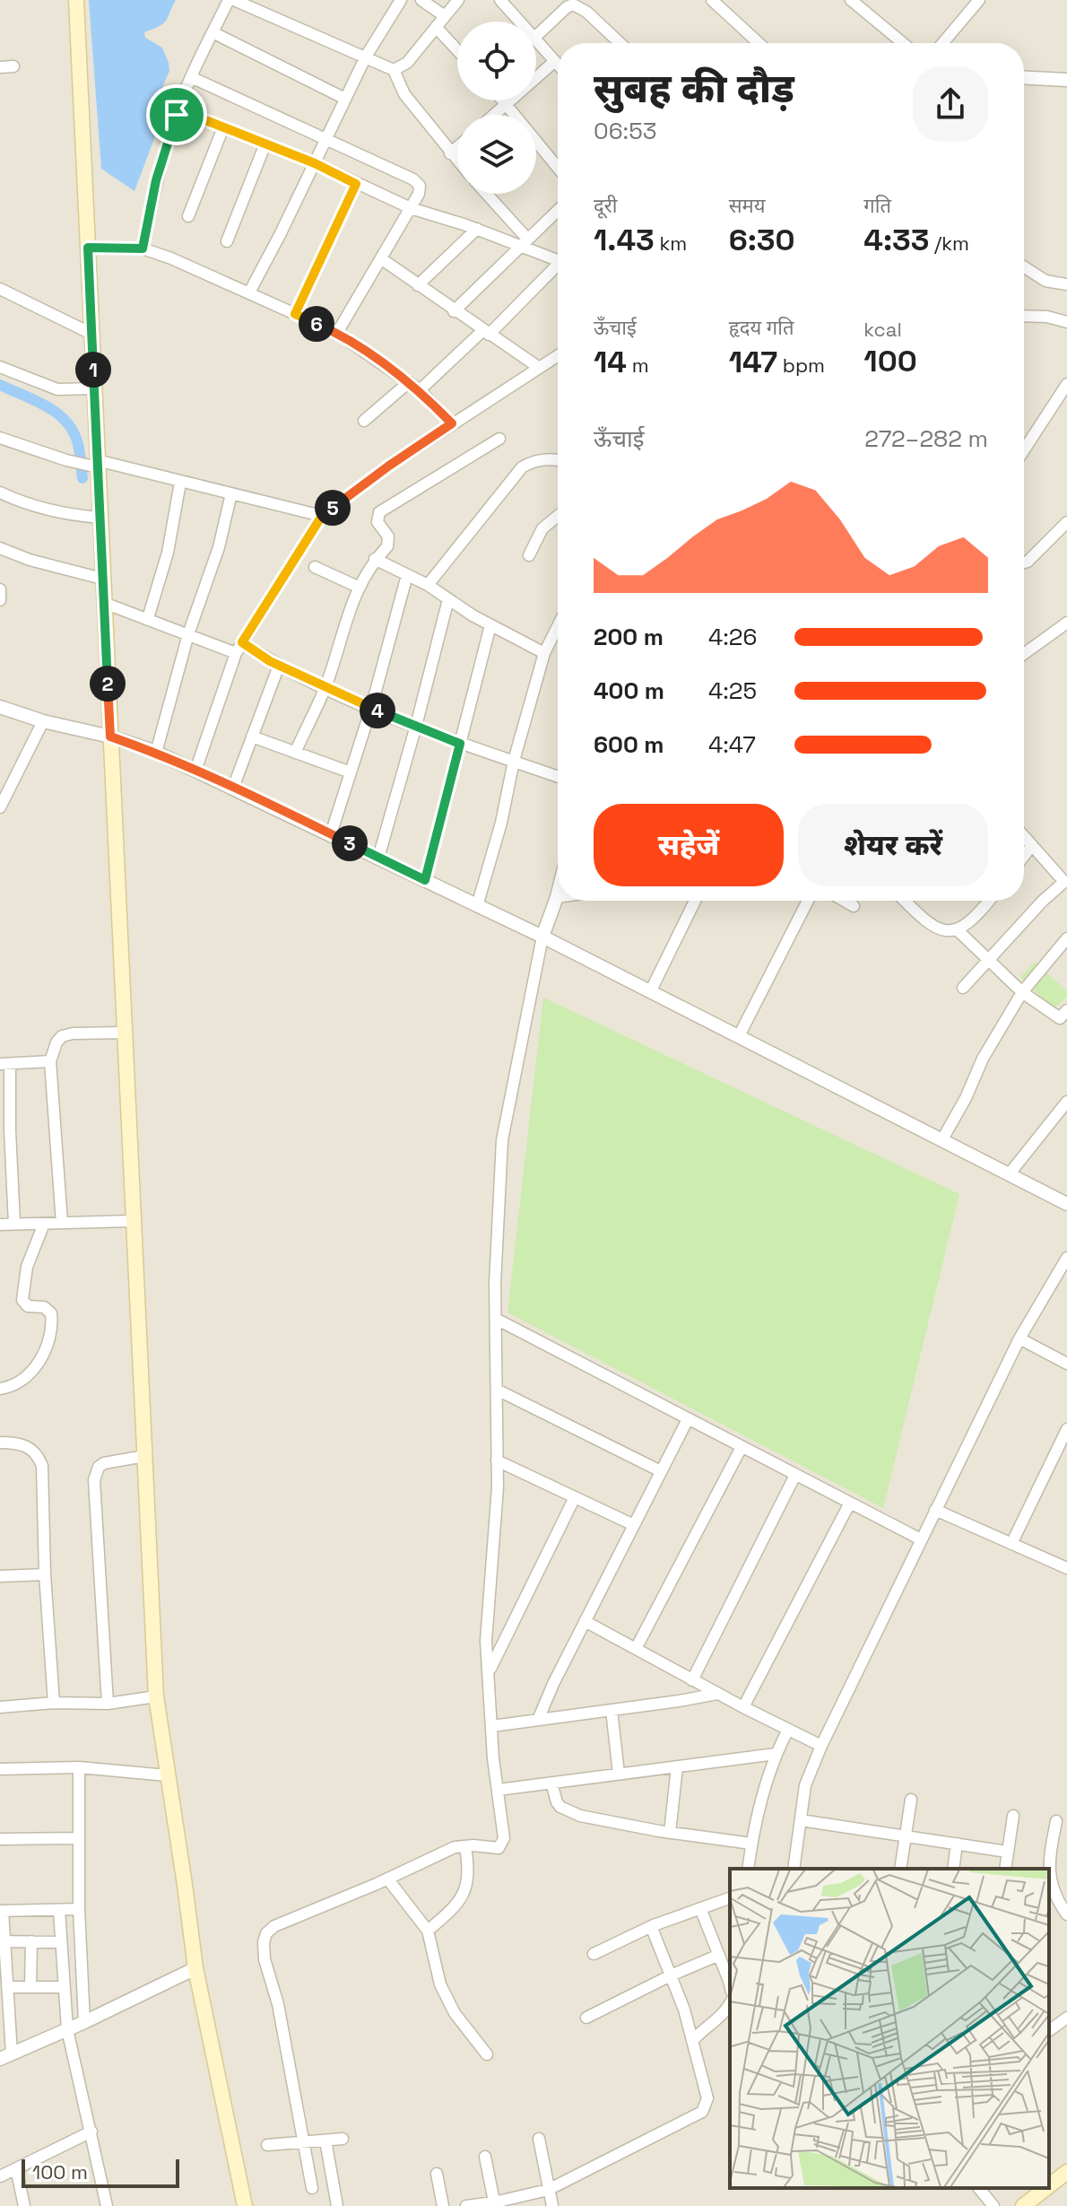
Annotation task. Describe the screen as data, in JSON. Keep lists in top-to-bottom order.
{
  "scale_bar": "100 m",
  "page": {
    "heading": ["सुबह की दौड़", "06:53"],
    "stats": [
      ["दूरी", "1.43 km"],
      ["समय", "6:30"],
      ["गति", "4:33 /km"],
      ["ऊँचाई", "14 m"],
      ["हृदय गति", "147 bpm"],
      ["kcal", "100"]
    ],
    "pins": [
      "6",
      "1",
      "5",
      "2",
      "4",
      "3"
    ],
    "chart": ["ऊँचाई", "272–282 m"],
    "list": [
      {
        "name": "200 m",
        "note": "4:26"
      },
      {
        "name": "400 m",
        "note": "4:25"
      },
      {
        "name": "600 m",
        "note": "4:47"
      }
    ],
    "buttons": ["सहेजें", "शेयर करें"],
    "scale": "100 m"
  }
}
